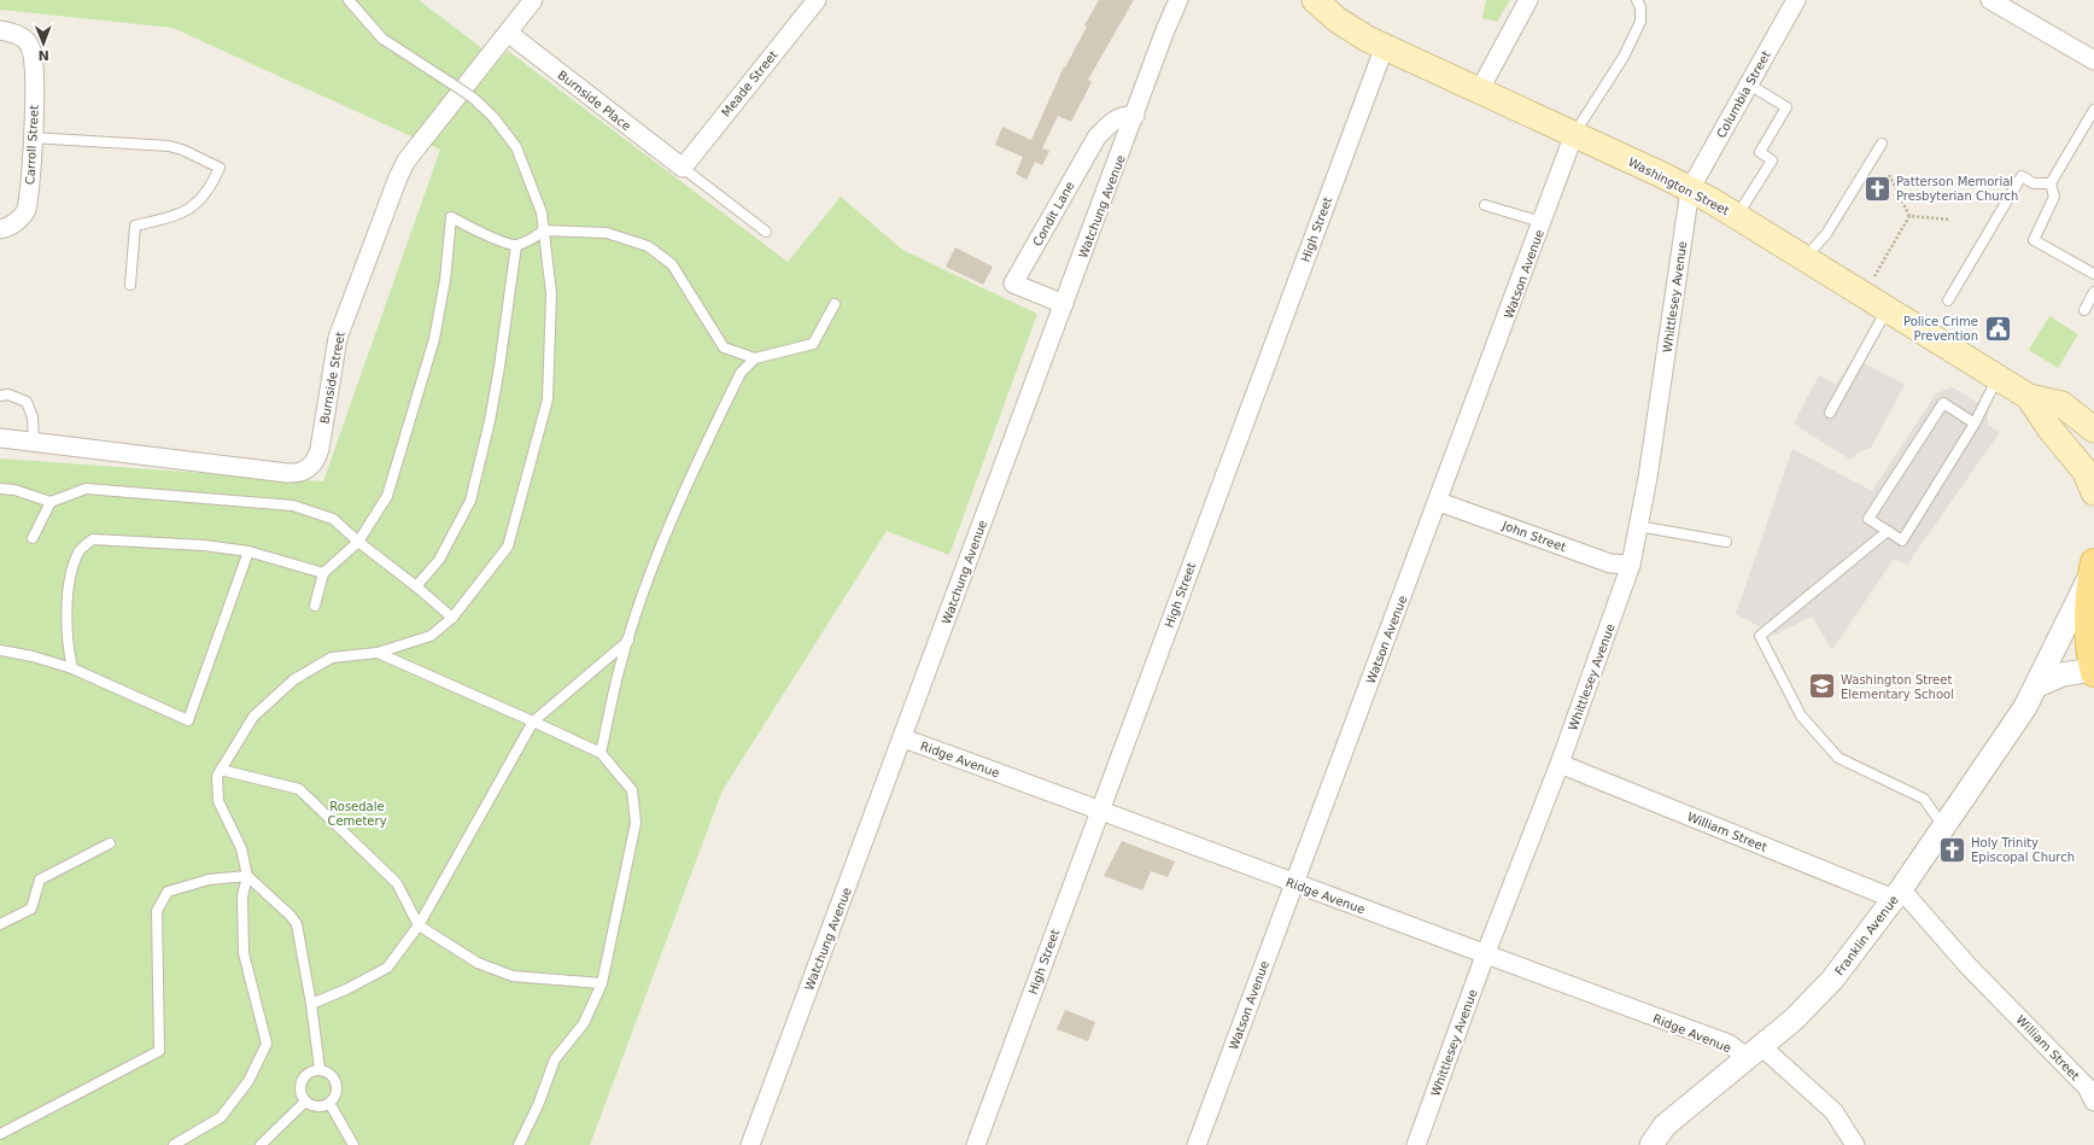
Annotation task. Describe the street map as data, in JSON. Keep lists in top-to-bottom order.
{
  "streets": {
    "main road": ["Washington Street"],
    "street": [
      "Meade Street",
      "Columbia Street",
      "Burnside Place",
      "Carroll Street",
      "Watchung Avenue",
      "Condit Lane",
      "High Street",
      "Watson Avenue",
      "Whittlesey Avenue",
      "Burnside Street",
      "John Street",
      "Ridge Avenue",
      "William Street",
      "Franklin Avenue"
    ]
  },
  "crossings": [
    ["Meade Street", "Burnside Place"],
    ["Columbia Street", "Washington Street"],
    ["Columbia Street", "Whittlesey Avenue"],
    ["Burnside Place", "Burnside Street"],
    ["Washington Street", "High Street"],
    ["Washington Street", "Watson Avenue"],
    ["Washington Street", "Whittlesey Avenue"],
    ["Watchung Avenue", "Condit Lane"],
    ["Watchung Avenue", "Ridge Avenue"],
    ["High Street", "Ridge Avenue"],
    ["Watson Avenue", "John Street"],
    ["Watson Avenue", "Ridge Avenue"],
    ["Whittlesey Avenue", "John Street"],
    ["Whittlesey Avenue", "Ridge Avenue"],
    ["Whittlesey Avenue", "William Street"],
    ["Ridge Avenue", "Franklin Avenue"],
    ["William Street", "Franklin Avenue"]
  ],
  "parks": ["Rosedale Cemetery"],
  "places": {
    "church": ["Patterson Memorial Presbyterian Church", "Holy Trinity Episcopal Church"],
    "public building": ["Police Crime Prevention"],
    "school or university": ["Washington Street Elementary School"]
  },
  "north": "bottom"
}
